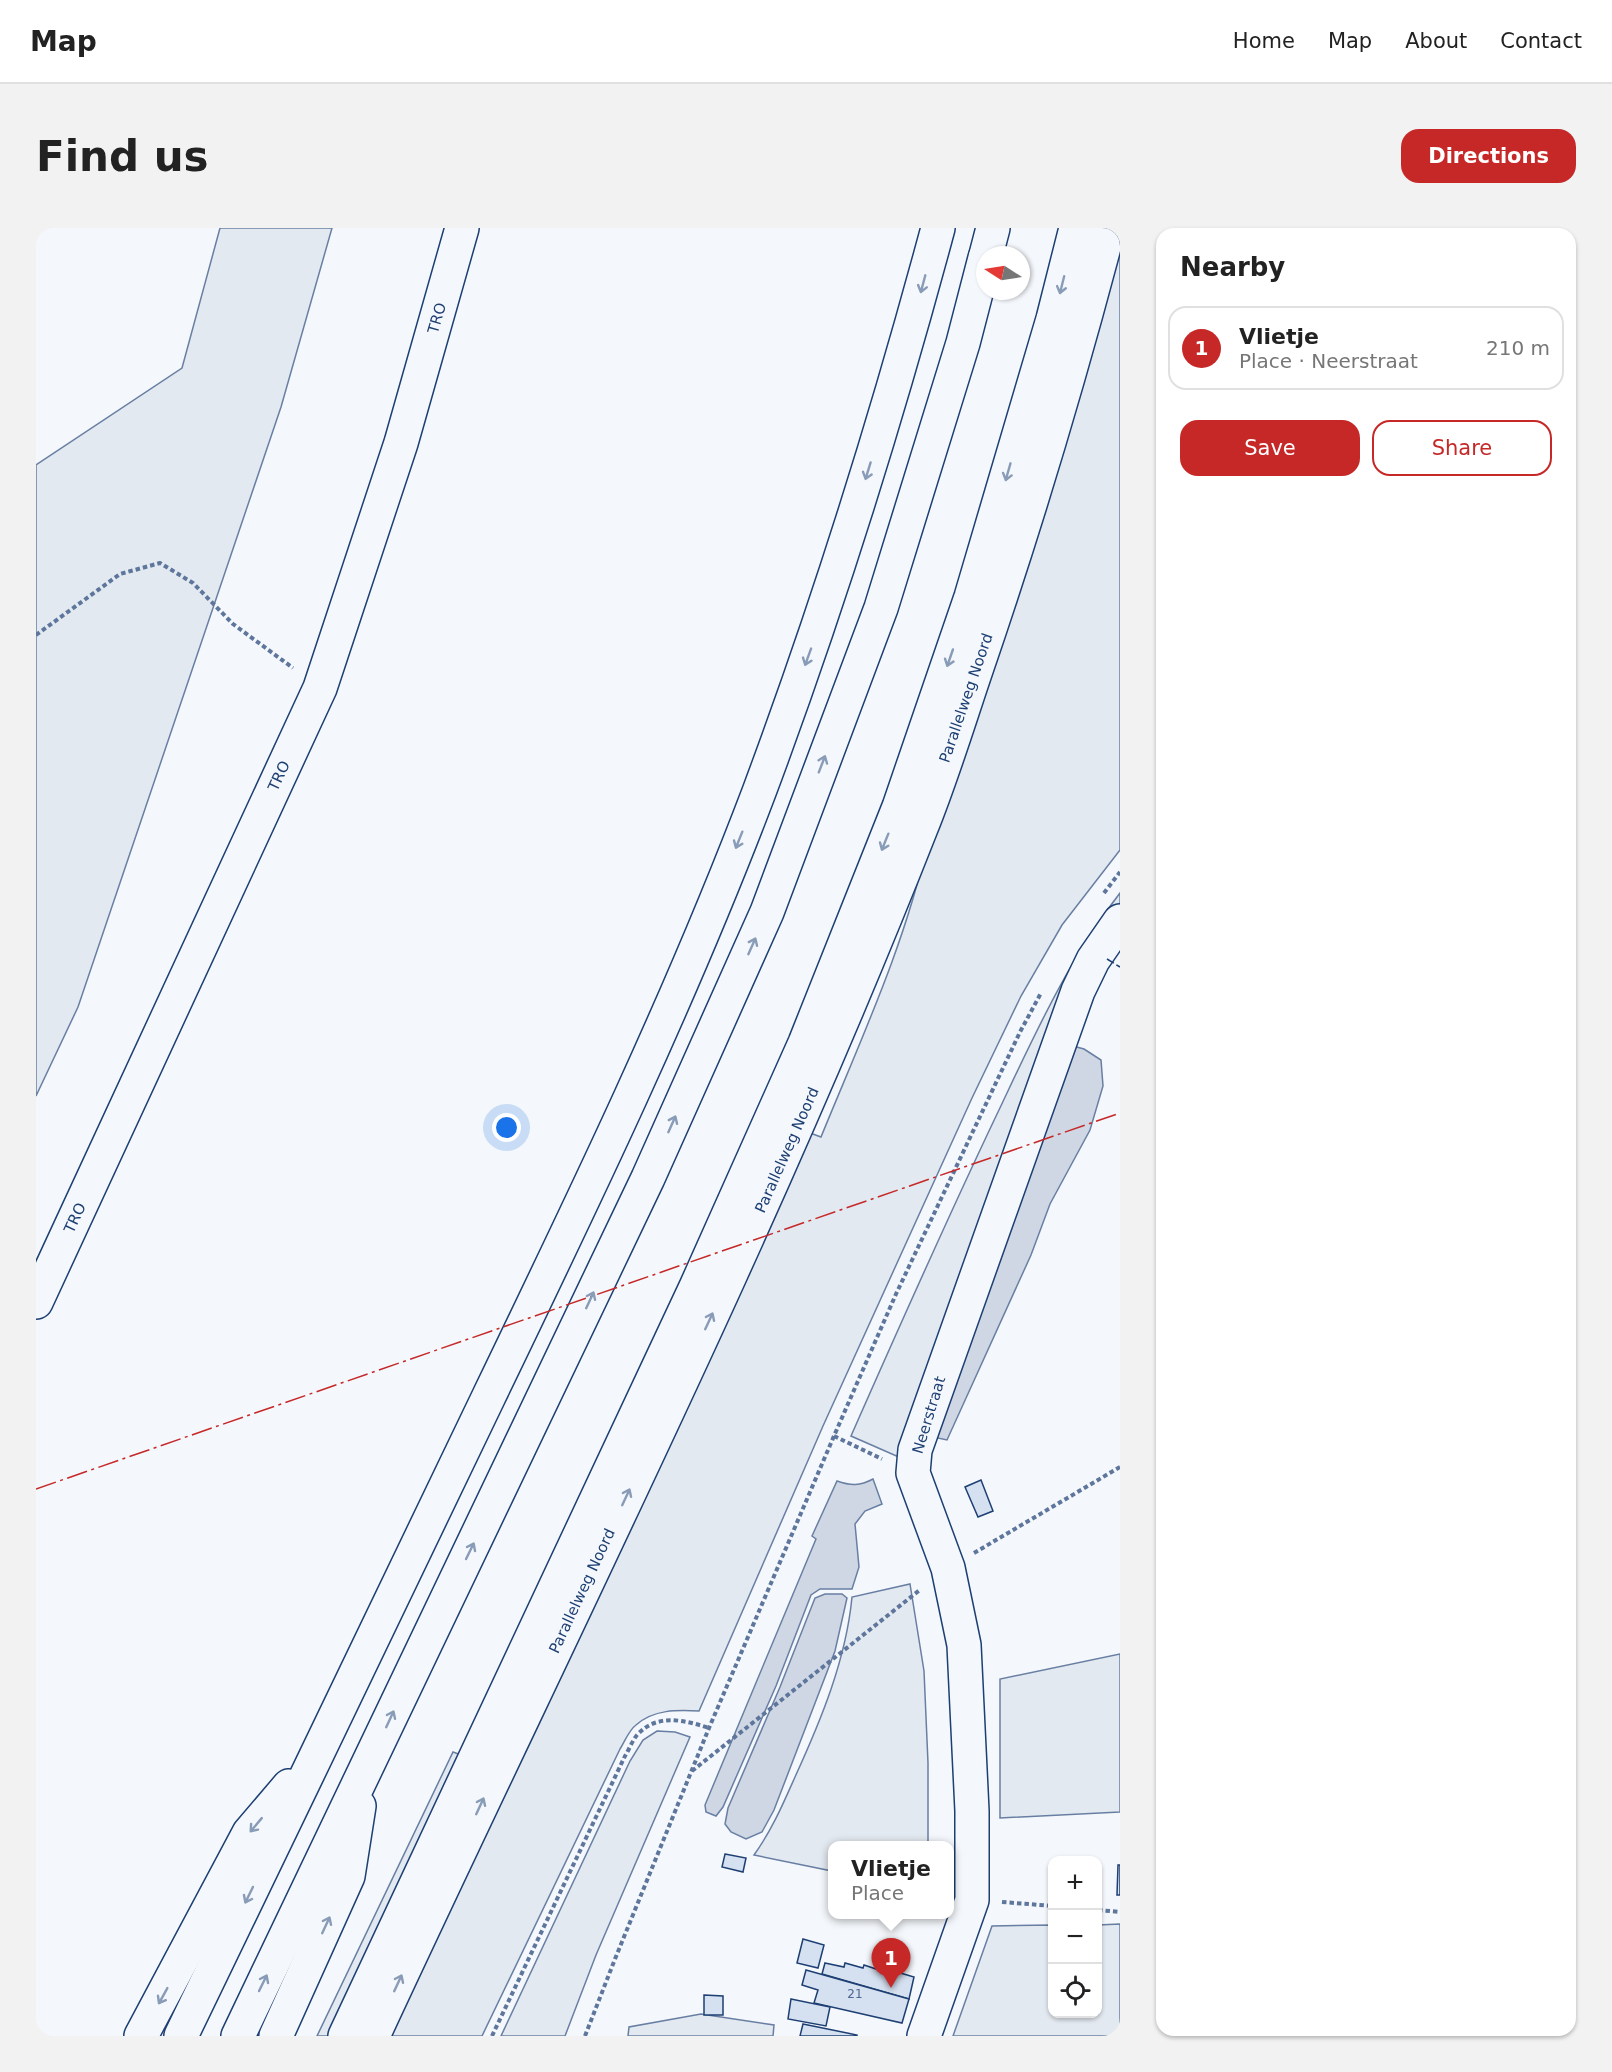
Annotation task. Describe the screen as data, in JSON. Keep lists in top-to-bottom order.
{
  "streets": {
    "main road": ["TRO", "Parallelweg Noord", "Neerstraat"]
  },
  "house_numbers": ["21"],
  "north": "left",
  "page": {
    "header": "Map",
    "nav": [
      "Home",
      "Map",
      "About",
      "Contact"
    ],
    "buttons": [
      "Directions",
      ["Save", "Share"]
    ],
    "title": "Find us",
    "heading": "Nearby",
    "list": [
      {
        "mark": "1",
        "name": "Vlietje",
        "note": "Place · Neerstraat",
        "value": "210 m"
      }
    ],
    "popup": ["Vlietje", "Place"],
    "map_buttons": ["+", "−"],
    "pins": "1"
  }
}
